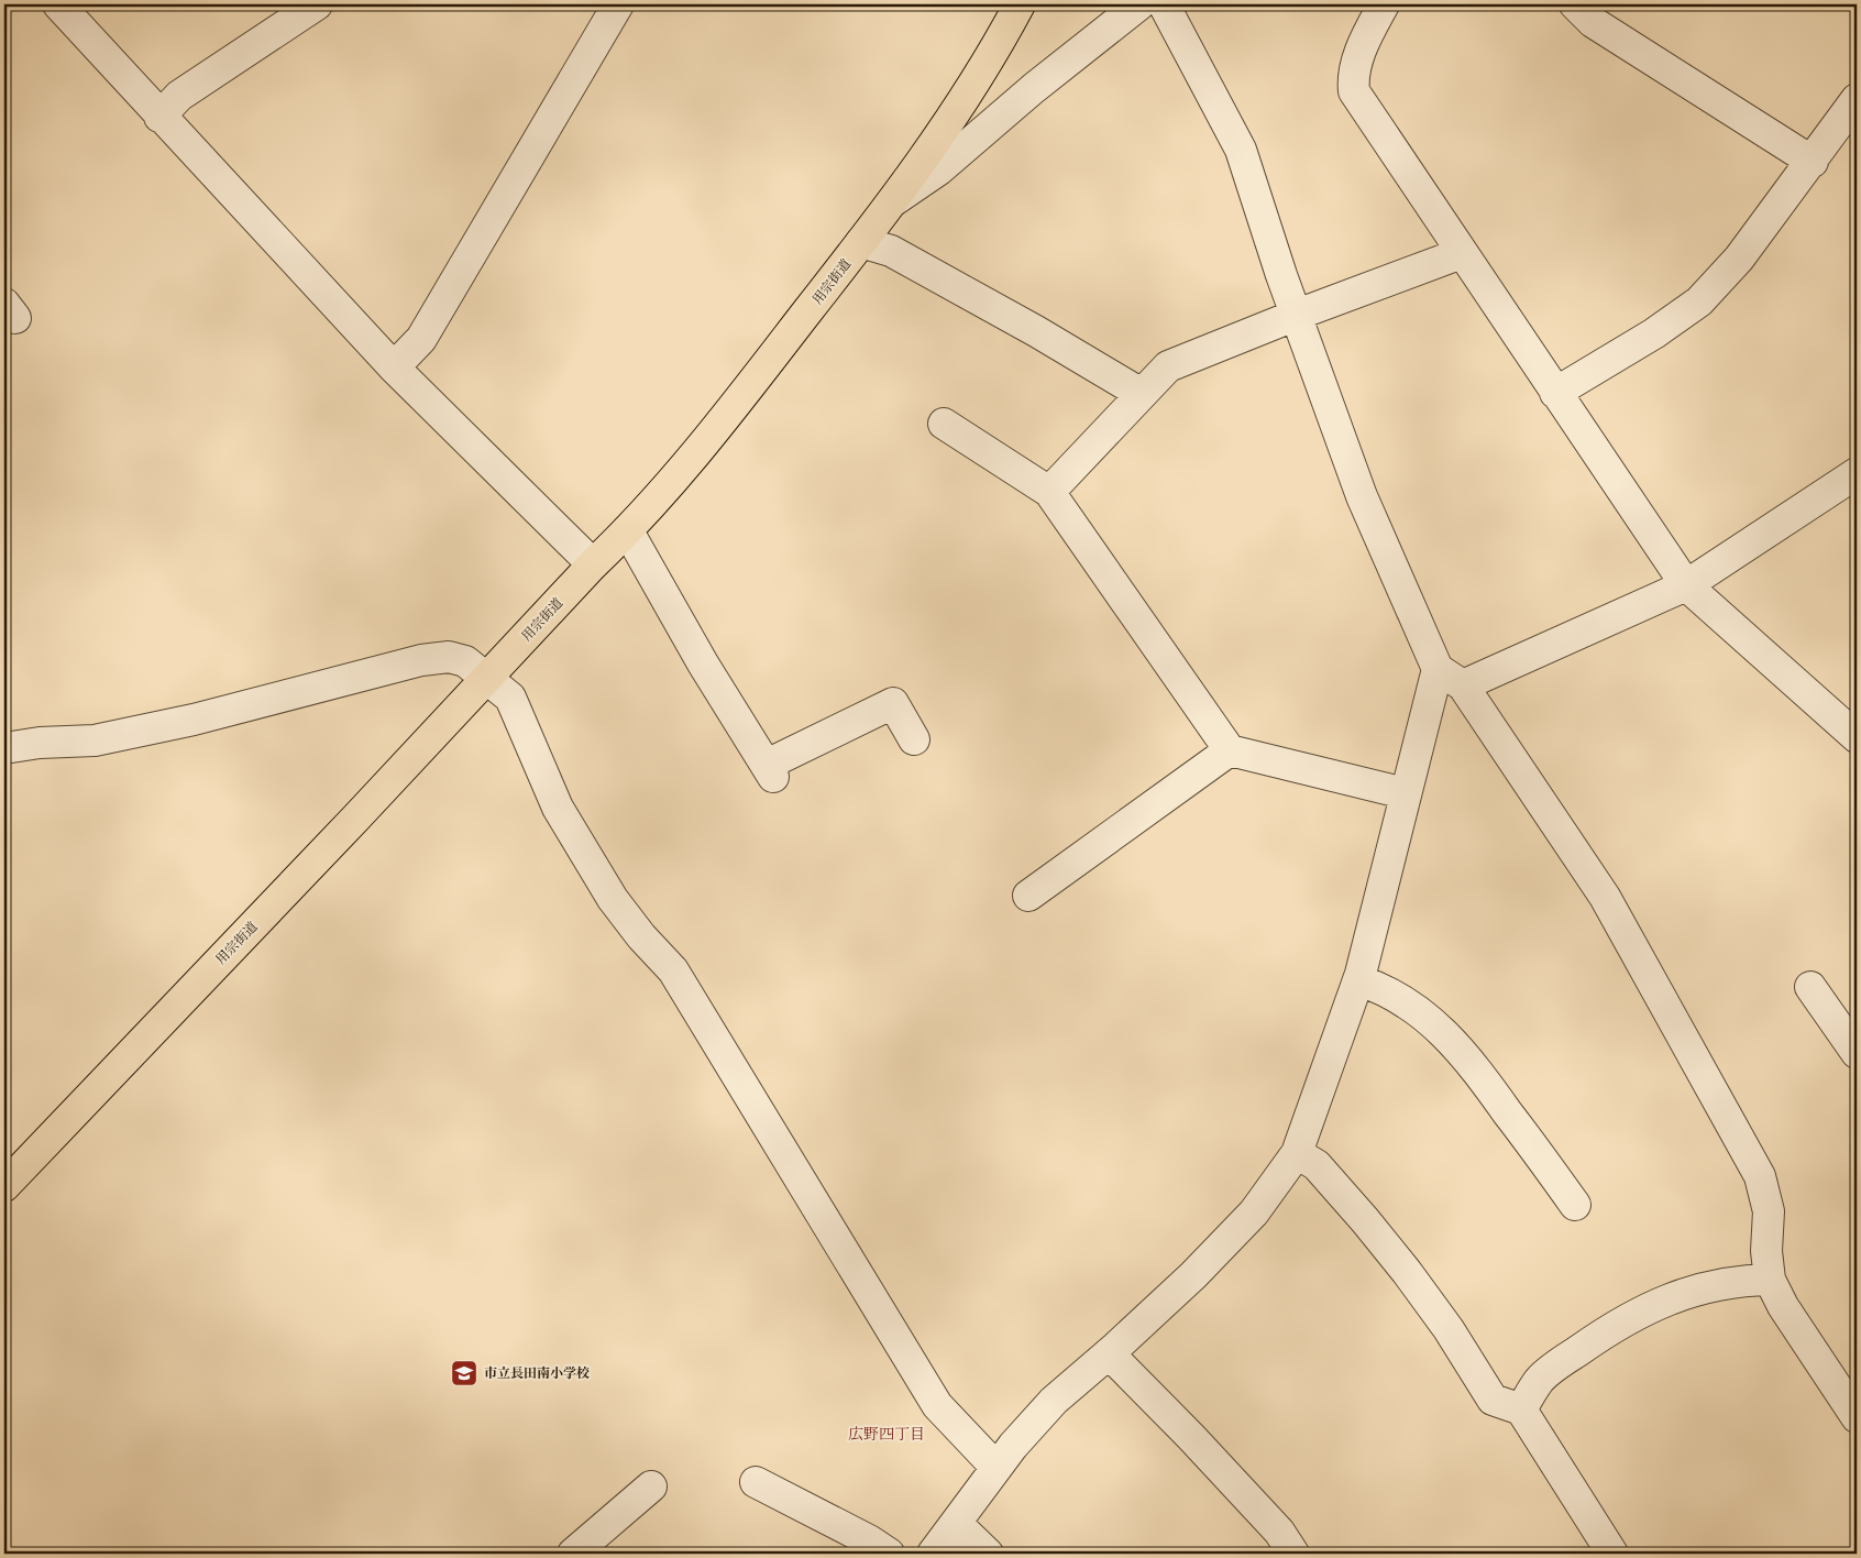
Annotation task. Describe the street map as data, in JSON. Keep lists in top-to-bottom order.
{
  "streets": {
    "main road": ["用宗街道"]
  },
  "districts": ["広野四丁目"],
  "places": {
    "school or university": ["市立長田南小学校"]
  }
}
